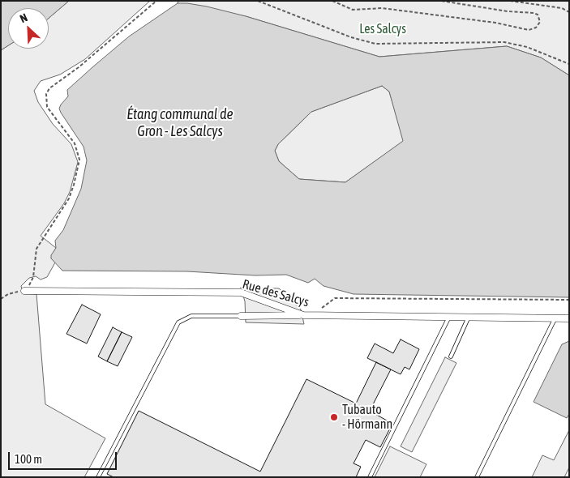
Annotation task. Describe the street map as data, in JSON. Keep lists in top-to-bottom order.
{
  "streets": {
    "street": ["Rue des Salcys"]
  },
  "water": ["Étang communal de Gron - Les Salcys"],
  "parks": ["Les Salcys"],
  "places": ["Tubauto - Hörmann"],
  "scale_bar": "100 m",
  "north": "top left"
}
